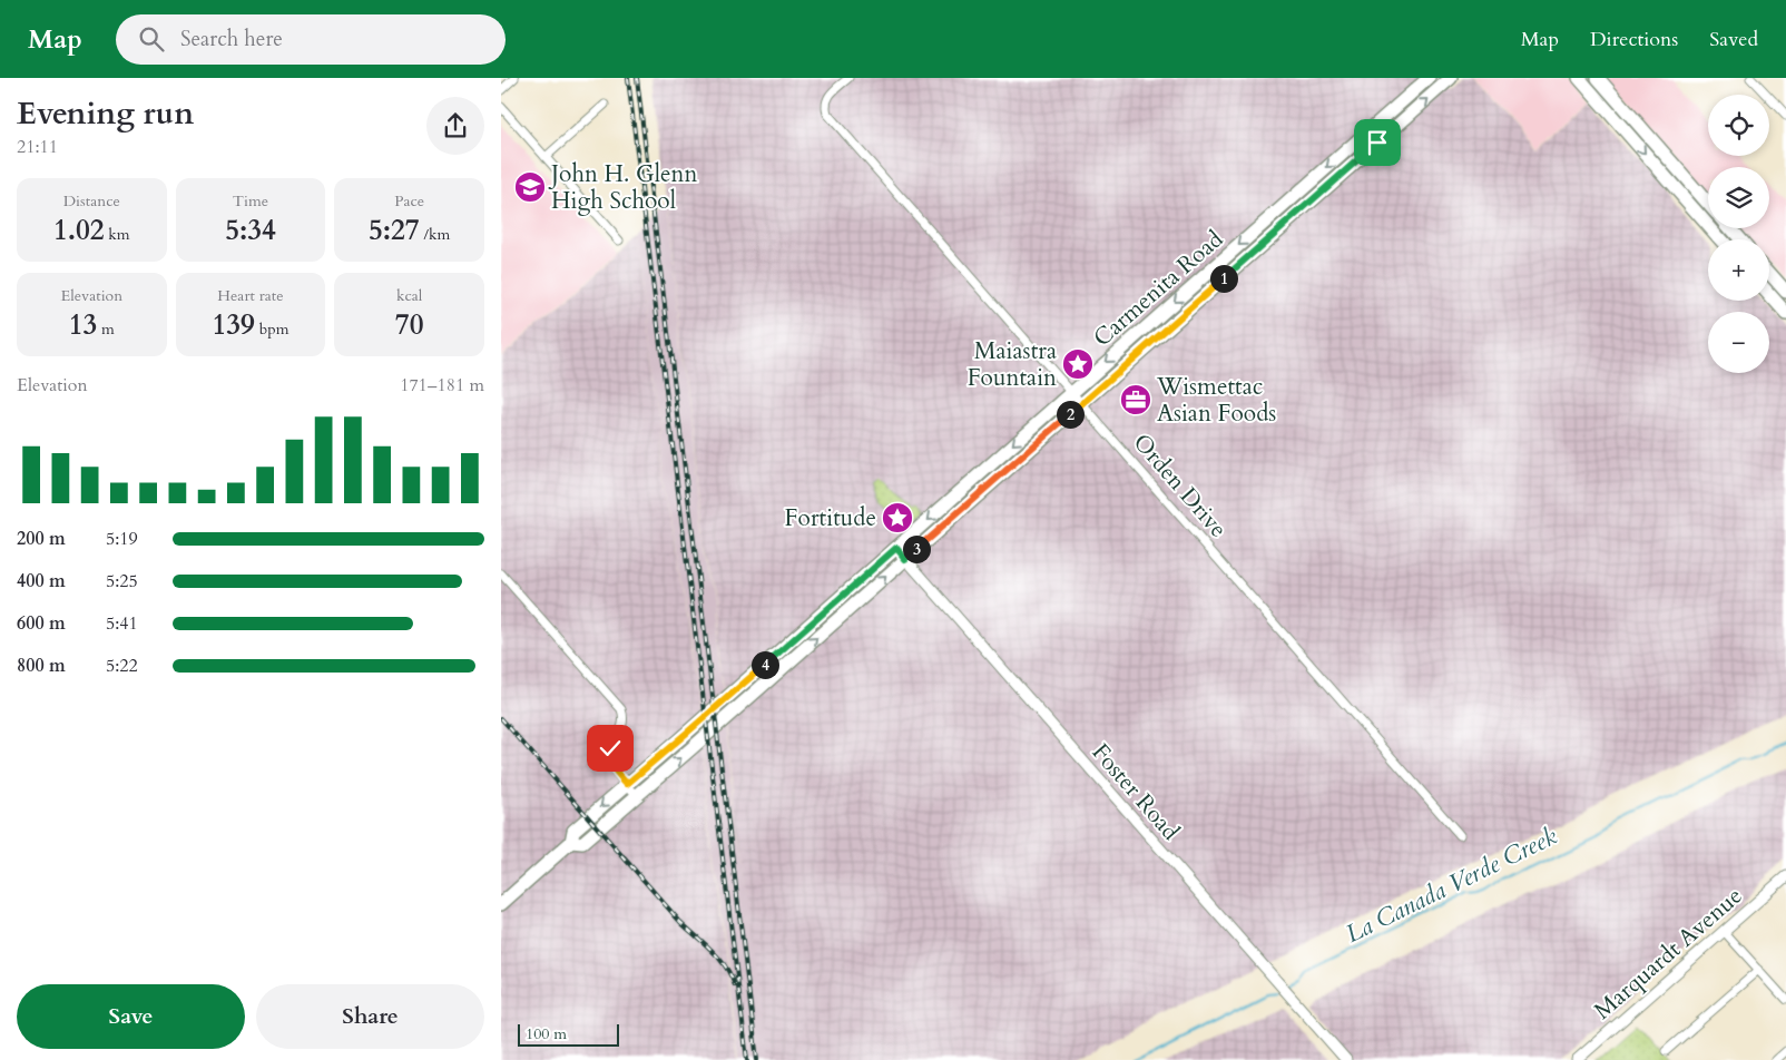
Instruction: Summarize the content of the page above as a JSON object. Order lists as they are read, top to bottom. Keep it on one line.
{"streets":{"main road":["Carmenita Road"],"street":["Orden Drive","Foster Road","Marquardt Avenue"]},"crossings":[["Carmenita Road","Orden Drive"],["Carmenita Road","Foster Road"]],"water":["La Canada Verde Creek"],"places":{"school or university":["John H. Glenn High School"],"place":["Maiastra Fountain","Fortitude"],"office":["Wismettac Asian Foods"]},"scale_bar":"100 m","page":{"header":"Map","search":"Search here","nav":["Map","Directions","Saved"],"heading":["Evening run","21:11"],"map_buttons":["+","−"],"stats":[["Distance","1.02 km"],["Time","5:34"],["Pace","5:27 /km"],["Elevation","13 m"],["Heart rate","139 bpm"],["kcal","70"]],"pins":["1","2","3","4"],"chart":["Elevation","171–181 m"],"list":[{"name":"200 m","note":"5:19"},{"name":"400 m","note":"5:25"},{"name":"600 m","note":"5:41"},{"name":"800 m","note":"5:22"}],"buttons":["Save","Share"],"scale":"100 m"}}
